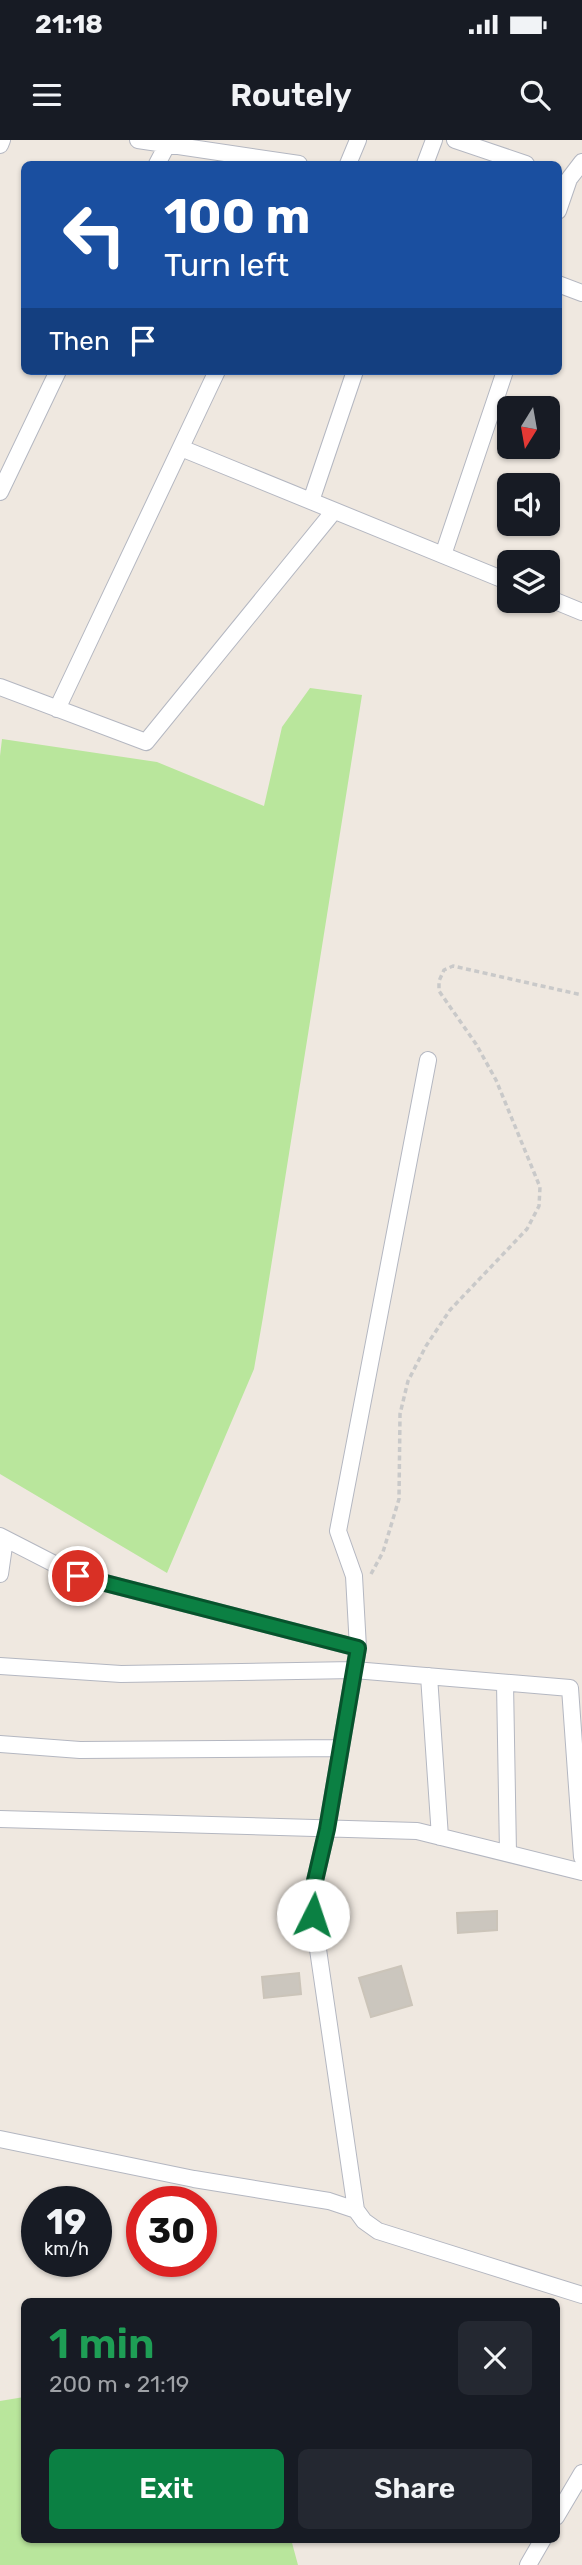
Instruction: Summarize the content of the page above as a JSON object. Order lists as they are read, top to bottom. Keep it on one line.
{"north":"bottom","page":{"status":"21:18","header":"Routely","turn":["100 m","Turn left"],"then":"Then","speed":"19 km/h","limit":"30","heading":["1 min","200 m · 21:19"],"buttons":["Exit","Share"]}}
